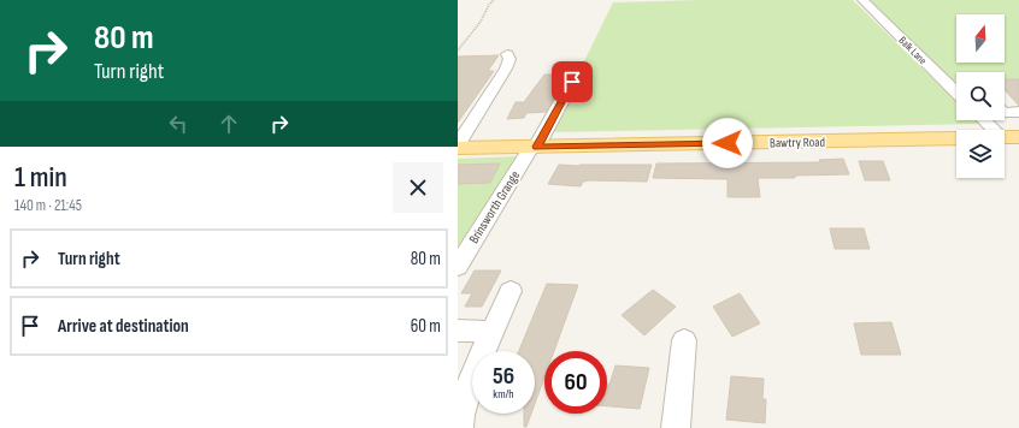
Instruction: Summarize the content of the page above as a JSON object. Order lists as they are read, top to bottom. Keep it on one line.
{"streets":{"main road":["Bawtry Road"],"street":["Balk Lane","Brinsworth Grange"]},"crossings":[["Bawtry Road","Brinsworth Grange"]],"north":"top","page":{"turn":["80 m","Turn right"],"heading":["1 min","140 m · 21:45"],"list":[{"name":"Turn right","value":"80 m"},{"name":"Arrive at destination","value":"60 m"}],"speed":"56 km/h","limit":"60"}}
